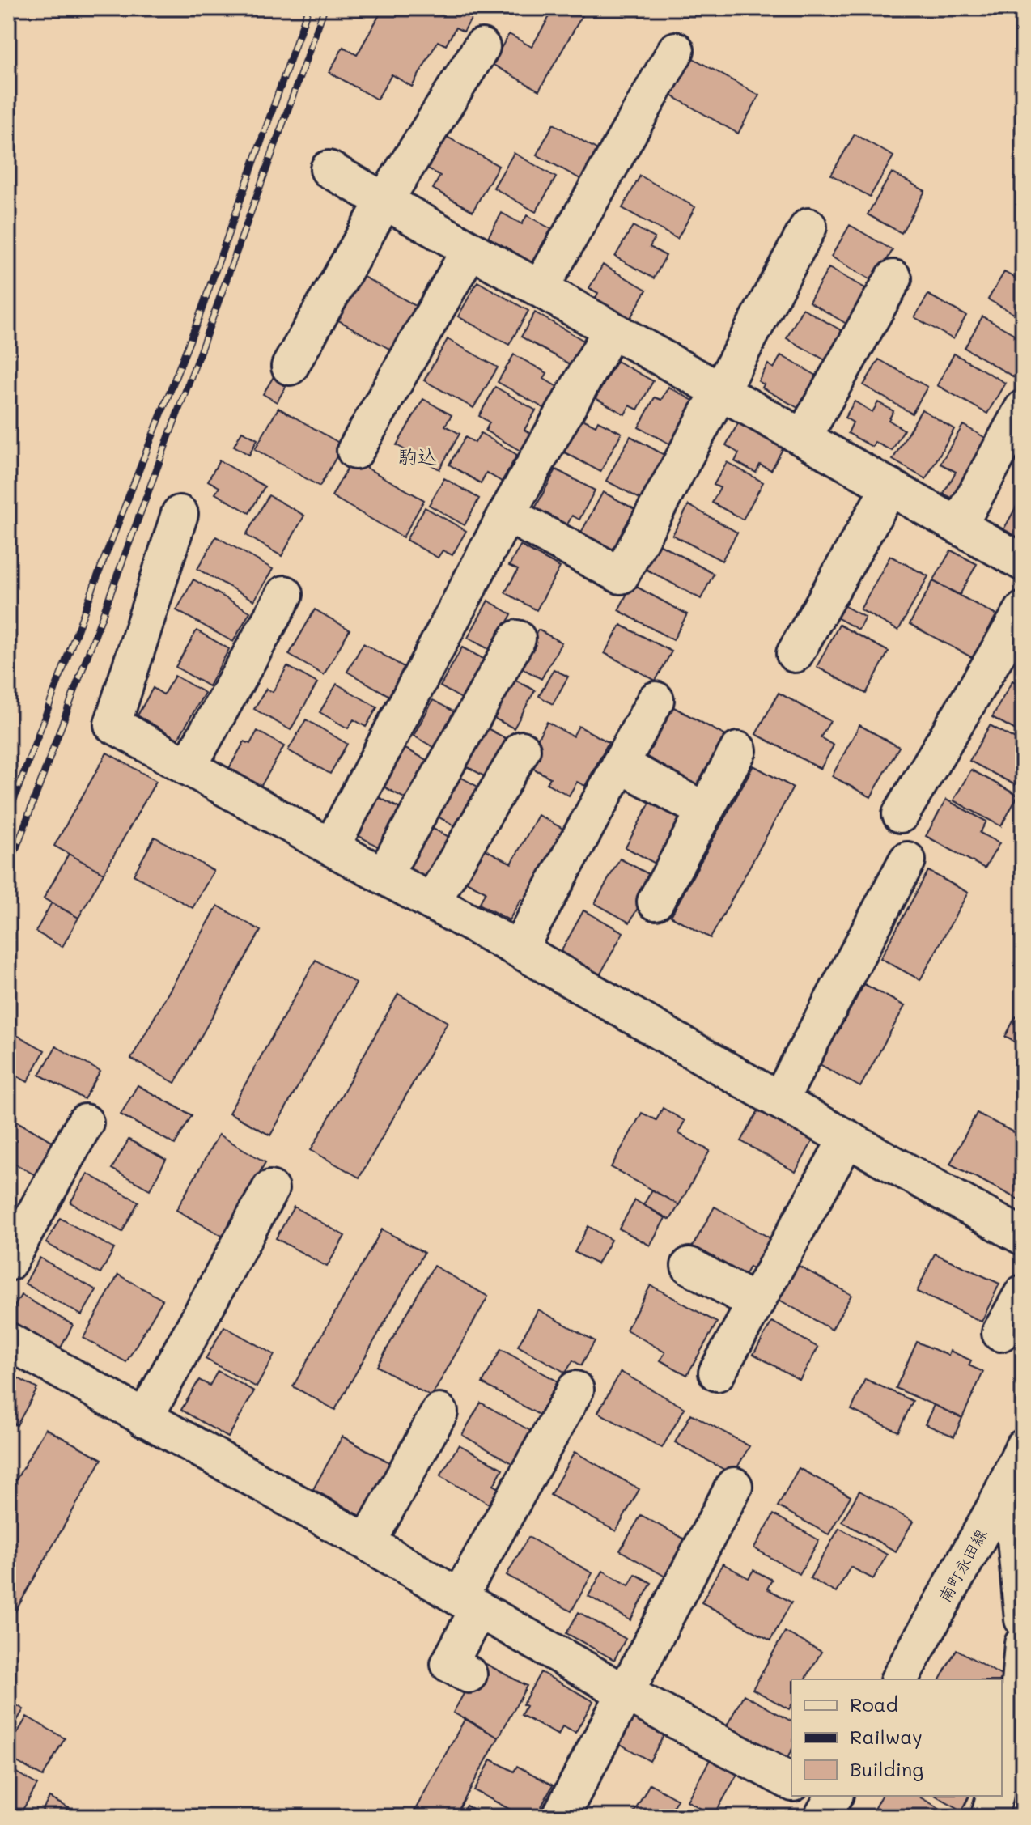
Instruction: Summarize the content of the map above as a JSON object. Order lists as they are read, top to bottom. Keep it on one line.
{"streets":{"street":["南町永田線"]},"districts":["駒込"],"legend":["Road","Railway","Building"]}
